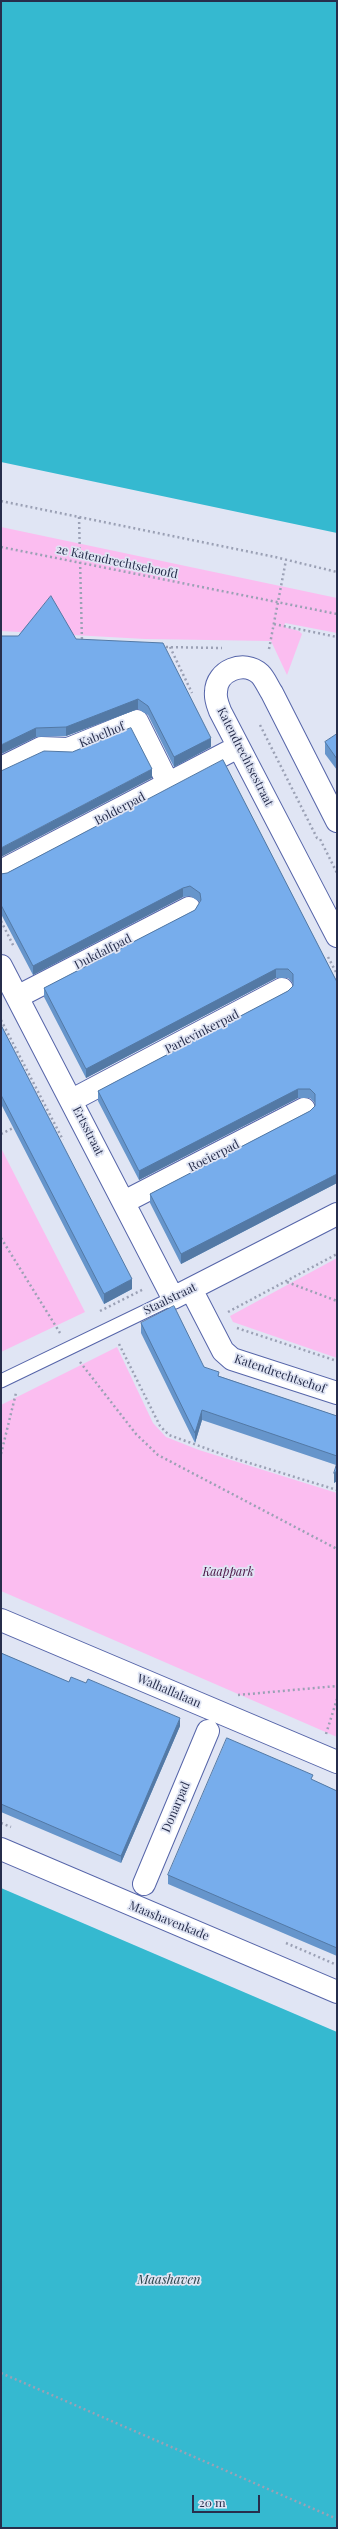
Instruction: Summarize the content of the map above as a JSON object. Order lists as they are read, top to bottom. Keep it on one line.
{"streets":{"street":["Kabelhof","Katendrechtsestraat","Bolderpad","Dukdalfpad","Parlevinkerpad","Ertsstraat","Roeierpad","Staalstraat","Katendrechtsehof","Walhallalaan","Donarpad","Maashavenkade"],"path":["2e Katendrechtsehoofd"]},"crossings":[["Kabelhof","Bolderpad"],["Katendrechtsestraat","Bolderpad"],["Dukdalfpad","Ertsstraat"],["Parlevinkerpad","Ertsstraat"],["Ertsstraat","Roeierpad"],["Ertsstraat","Staalstraat"],["Ertsstraat","Katendrechtsehof"],["Staalstraat","Katendrechtsehof"]],"water":["Maashaven"],"parks":["Kaappark"],"scale_bar":"20 m"}
